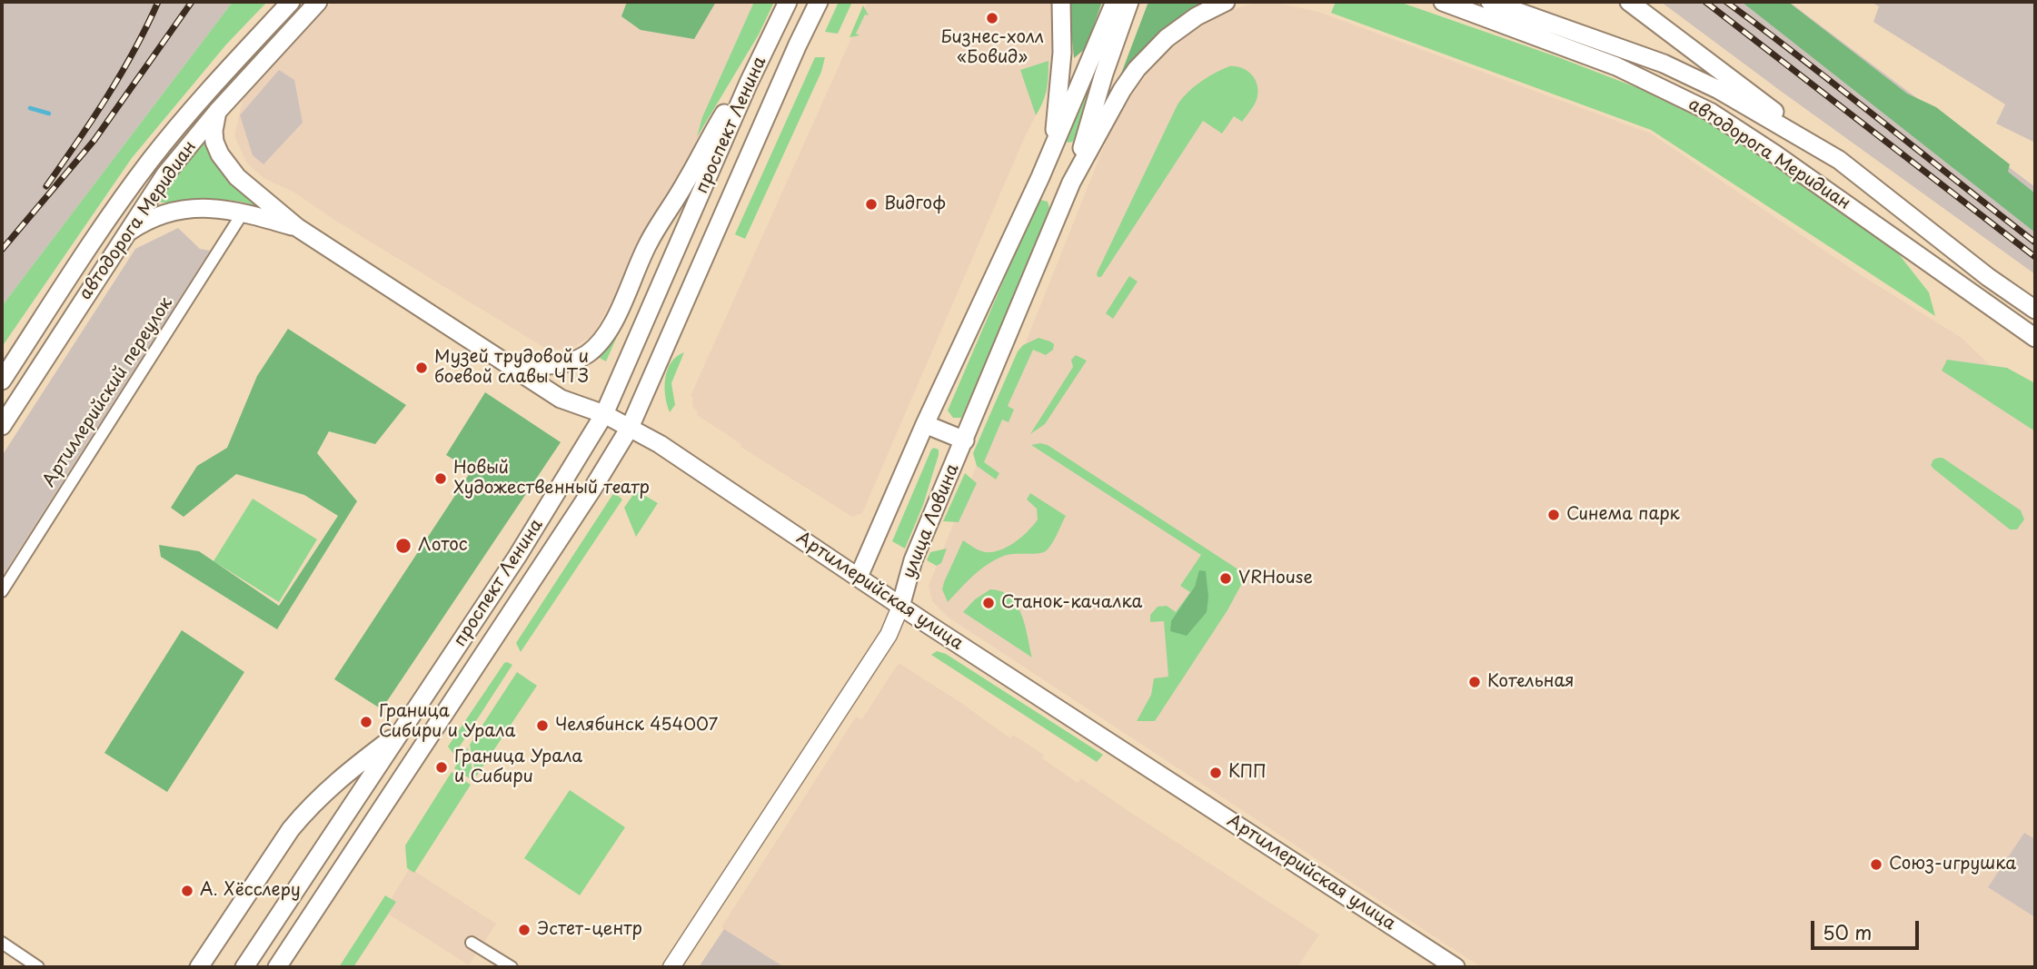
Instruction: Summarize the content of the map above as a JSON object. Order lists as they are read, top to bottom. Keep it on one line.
{"streets":{"main road":["проспект Ленина","автодорога Меридиан","улица Ловина","Артиллерийская улица"],"street":["Артиллерийский переулок"]},"crossings":[["проспект Ленина","Артиллерийская улица"],["автодорога Меридиан","Артиллерийская улица"],["Артиллерийский переулок","Артиллерийская улица"],["улица Ловина","Артиллерийская улица"]],"places":["Бизнес-холл «Бовид»","Видгоф","Музей трудовой и боевой славы ЧТЗ","Новый Художественный театр","Синема парк","Лотос","VRHouse","Станок-качалка","Котельная","Граница Сибири и Урала","Челябинск 454007","Граница Урала и Сибири","КПП","Союз-игрушка","А. Хёсслеру","Эстет-центр"],"scale_bar":"50 m"}
